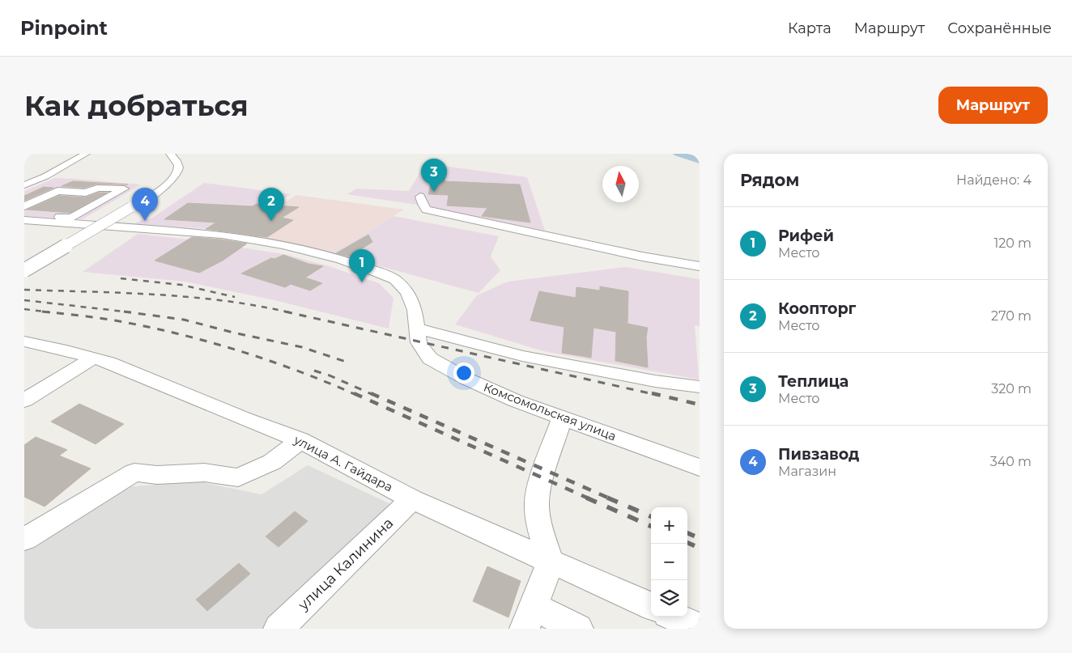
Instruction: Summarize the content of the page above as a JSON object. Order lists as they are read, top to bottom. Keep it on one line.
{"streets":{"street":["Комсомольская улица","улица А. Гайдара","улица Калинина"]},"crossings":[["улица А. Гайдара","улица Калинина"]],"north":"top","page":{"header":"Pinpoint","nav":["Карта","Маршрут","Сохранённые"],"buttons":"Маршрут","title":"Как добраться","heading":["Рядом","Найдено: 4"],"pins":["3","2","4","1"],"list":[{"mark":"1","name":"Рифей","note":"Место","value":"120 m"},{"mark":"2","name":"Коопторг","note":"Место","value":"270 m"},{"mark":"3","name":"Теплица","note":"Место","value":"320 m"},{"mark":"4","name":"Пивзавод","note":"Магазин","value":"340 m"}],"map_buttons":["+","−"]}}
